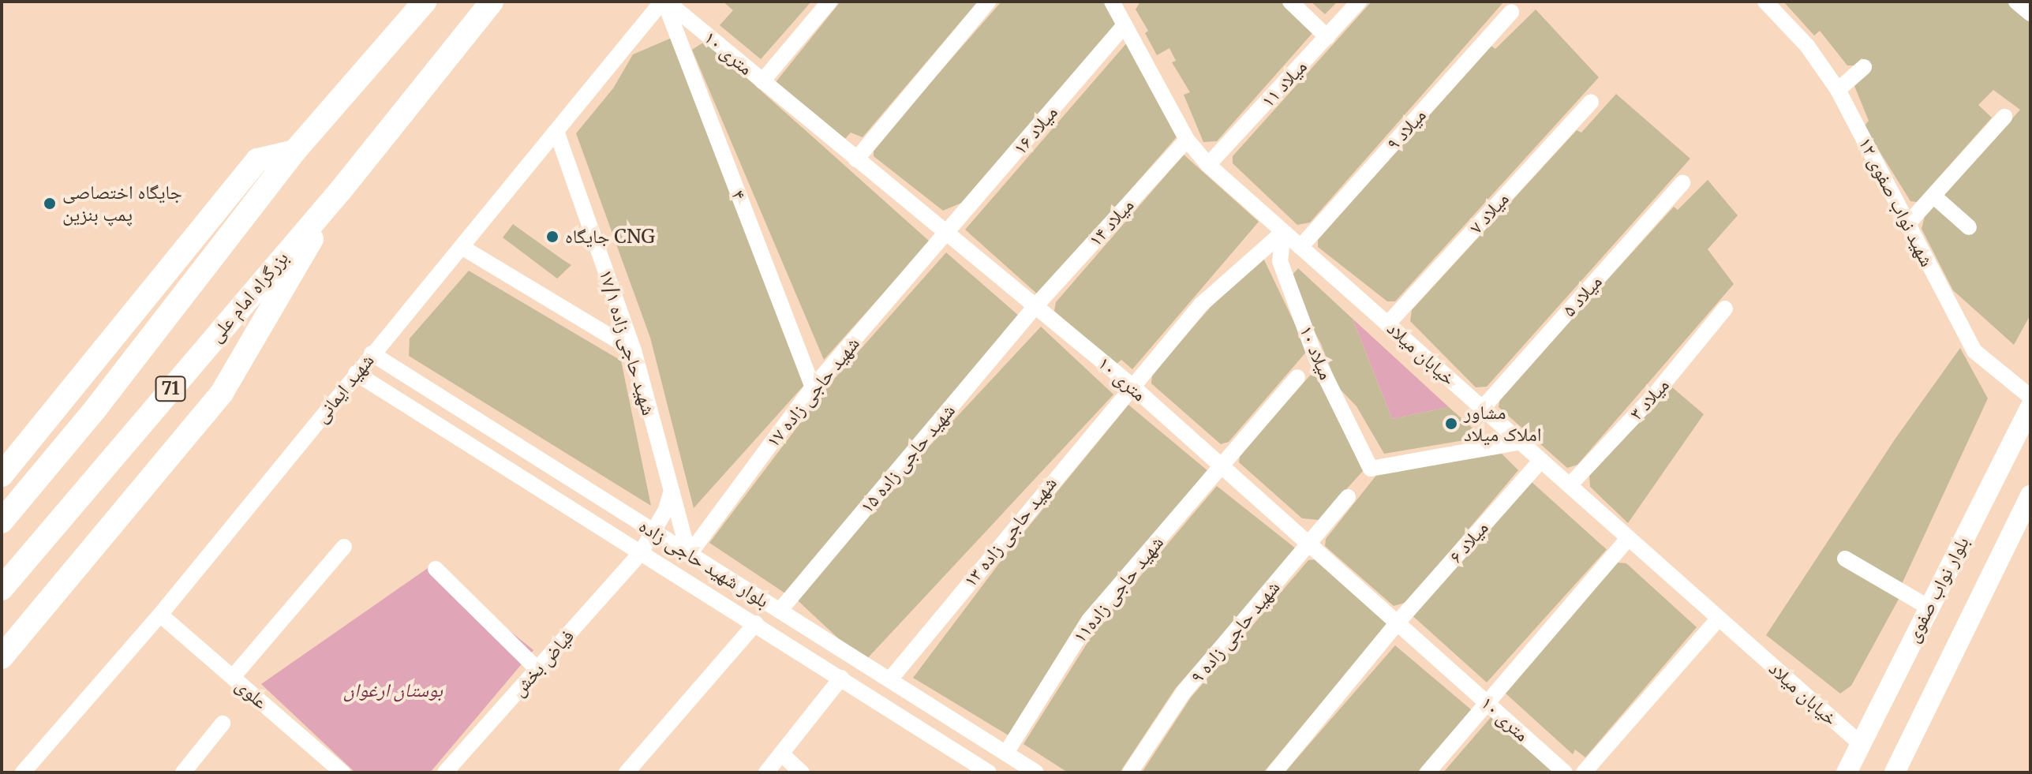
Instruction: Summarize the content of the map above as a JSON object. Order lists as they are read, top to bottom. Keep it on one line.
{"streets":{"highway":["بزرگراه امام علی","71"],"main road":["بلوار نواب صفوی"],"street":["۱۰ متری","میلاد ۱۱","میلاد ۹","میلاد ۱۶","۴","شهید نواب صفوی ۱۲","میلاد ۷","میلاد ۱۴","میلاد ۵","شهید حاجی زاده ۱۷/۱","میلاد ۱۰","خیابان میلاد","شهید ایمانی","شهید حاجی زاده ۱۷","میلاد ۳","شهید حاجی زاده ۱۵","شهید حاجی زاده ۱۳","میلاد ۶","بلوار شهید حاجی زاده","شهید حاجی زاده۱۱","شهید حاجی زاده ۹","فیاض بخش","علوی"]},"crossings":[["۱۰ متری","میلاد ۱۶"],["۱۰ متری","۴"],["۱۰ متری","میلاد ۱۴"],["۱۰ متری","شهید ایمانی"],["۱۰ متری","شهید حاجی زاده ۱۷"],["۱۰ متری","شهید حاجی زاده ۱۵"],["۱۰ متری","شهید حاجی زاده ۱۳"],["۱۰ متری","میلاد ۶"],["۱۰ متری","شهید حاجی زاده۱۱"],["۱۰ متری","شهید حاجی زاده ۹"],["میلاد ۱۱","خیابان میلاد"],["میلاد ۹","خیابان میلاد"],["میلاد ۱۶","خیابان میلاد"],["میلاد ۱۶","شهید حاجی زاده ۱۷"],["۴","شهید ایمانی"],["۴","شهید حاجی زاده ۱۷"],["میلاد ۷","خیابان میلاد"],["میلاد ۱۴","خیابان میلاد"],["میلاد ۱۴","شهید حاجی زاده ۱۵"],["میلاد ۵","خیابان میلاد"],["شهید حاجی زاده ۱۷/۱","شهید ایمانی"],["شهید حاجی زاده ۱۷/۱","شهید حاجی زاده ۱۷"],["شهید حاجی زاده ۱۷/۱","بلوار شهید حاجی زاده"],["شهید حاجی زاده ۱۷/۱","فیاض بخش"],["میلاد ۱۰","خیابان میلاد"],["میلاد ۱۰","شهید حاجی زاده ۱۳"],["خیابان میلاد","میلاد ۳"],["خیابان میلاد","شهید حاجی زاده ۱۳"],["خیابان میلاد","میلاد ۶"],["خیابان میلاد","بلوار نواب صفوی"],["شهید ایمانی","بلوار شهید حاجی زاده"],["شهید ایمانی","علوی"],["شهید حاجی زاده ۱۷","بلوار شهید حاجی زاده"],["شهید حاجی زاده ۱۵","بلوار شهید حاجی زاده"],["شهید حاجی زاده ۱۳","بلوار شهید حاجی زاده"],["بلوار شهید حاجی زاده","شهید حاجی زاده۱۱"],["بلوار شهید حاجی زاده","فیاض بخش"]],"parks":["بوستان ارغوان"],"places":["جایگاه اختصاصی پمپ بنزین","جایگاه CNG","مشاور املاک میلاد"]}
